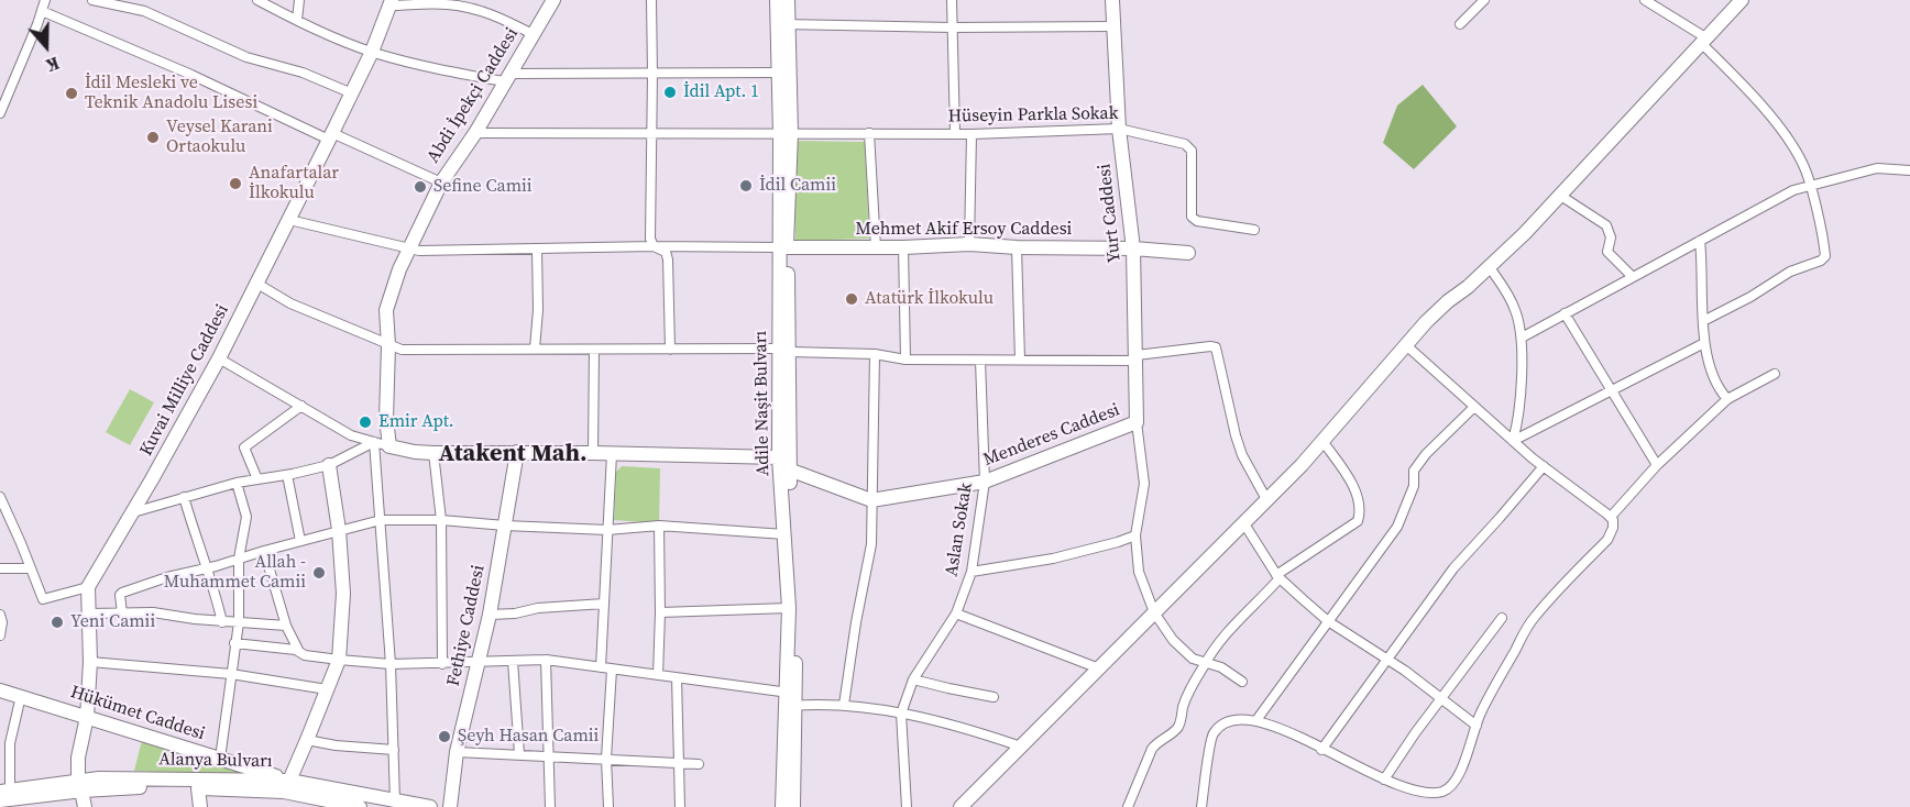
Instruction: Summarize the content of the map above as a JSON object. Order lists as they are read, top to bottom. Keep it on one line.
{"streets":{"street":["Abdi İpekçi Caddesi","Hüseyin Parkla Sokak","Yurt Caddesi","Mehmet Akif Ersoy Caddesi","Kuvai Milliye Caddesi","Adile Naşit Bulvarı","Menderes Caddesi","Aslan Sokak","Fethiye Caddesi","Hükümet Caddesi","Alanya Bulvarı"]},"crossings":[["Abdi İpekçi Caddesi","Hüseyin Parkla Sokak"],["Hüseyin Parkla Sokak","Yurt Caddesi"],["Hüseyin Parkla Sokak","Adile Naşit Bulvarı"],["Yurt Caddesi","Mehmet Akif Ersoy Caddesi"],["Yurt Caddesi","Menderes Caddesi"],["Mehmet Akif Ersoy Caddesi","Adile Naşit Bulvarı"],["Adile Naşit Bulvarı","Menderes Caddesi"],["Menderes Caddesi","Aslan Sokak"],["Hükümet Caddesi","Alanya Bulvarı"]],"districts":["Atakent Mah."],"places":["İdil Apt. 1","İdil Mesleki ve Teknik Anadolu Lisesi","Veysel Karani Ortaokulu","Anafartalar İlkokulu","İdil Camii","Sefine Camii","Atatürk İlkokulu","Emir Apt.","Allah - Muhammet Camii","Yeni Camii","Şeyh Hasan Camii"],"north":"bottom"}
